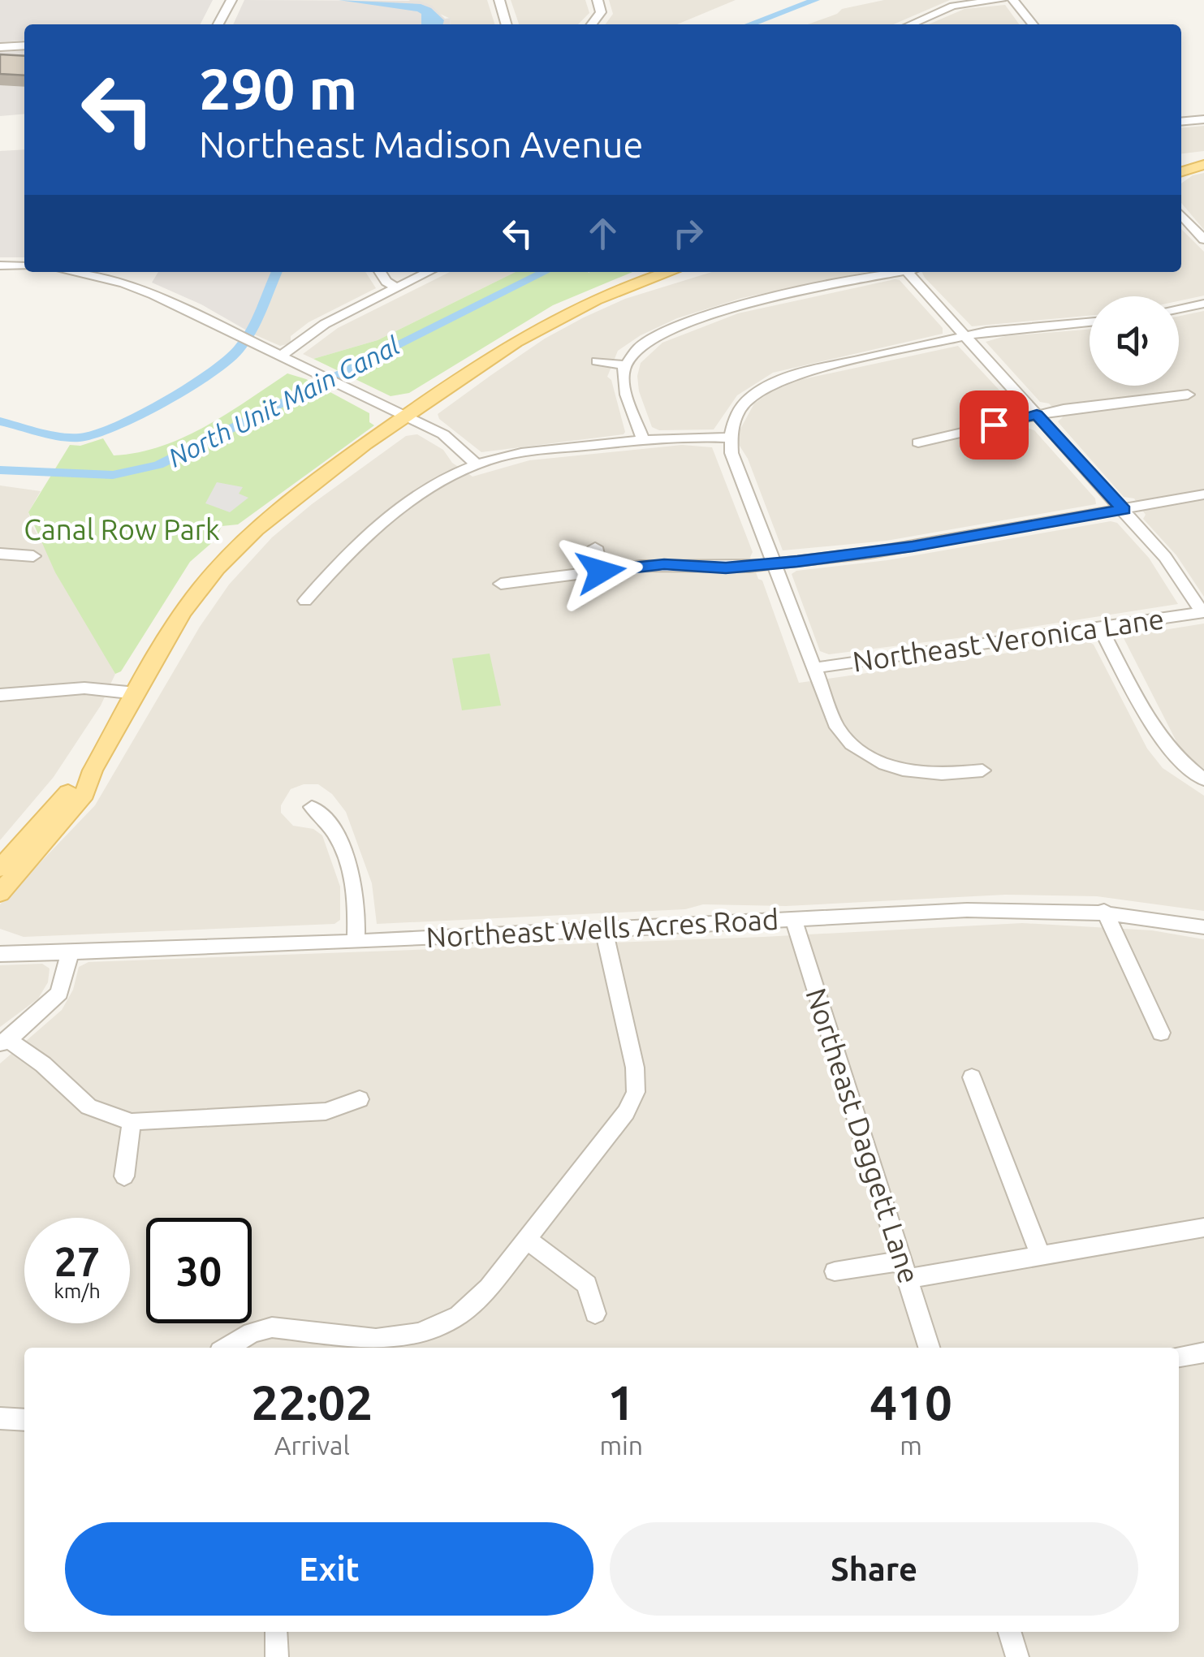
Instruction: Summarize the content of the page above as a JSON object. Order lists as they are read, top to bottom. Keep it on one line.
{"streets":{"street":["Northeast Veronica Lane","Northeast Wells Acres Road","Northeast Daggett Lane"]},"crossings":[["Northeast Wells Acres Road","Northeast Daggett Lane"]],"water":["North Unit Main Canal"],"parks":["Canal Row Park"],"page":{"turn":["290 m","Northeast Madison Avenue"],"speed":"27 km/h","limit":"30","eta":["22:02","Arrival","1","min","410","m"],"buttons":["Exit","Share"]}}
